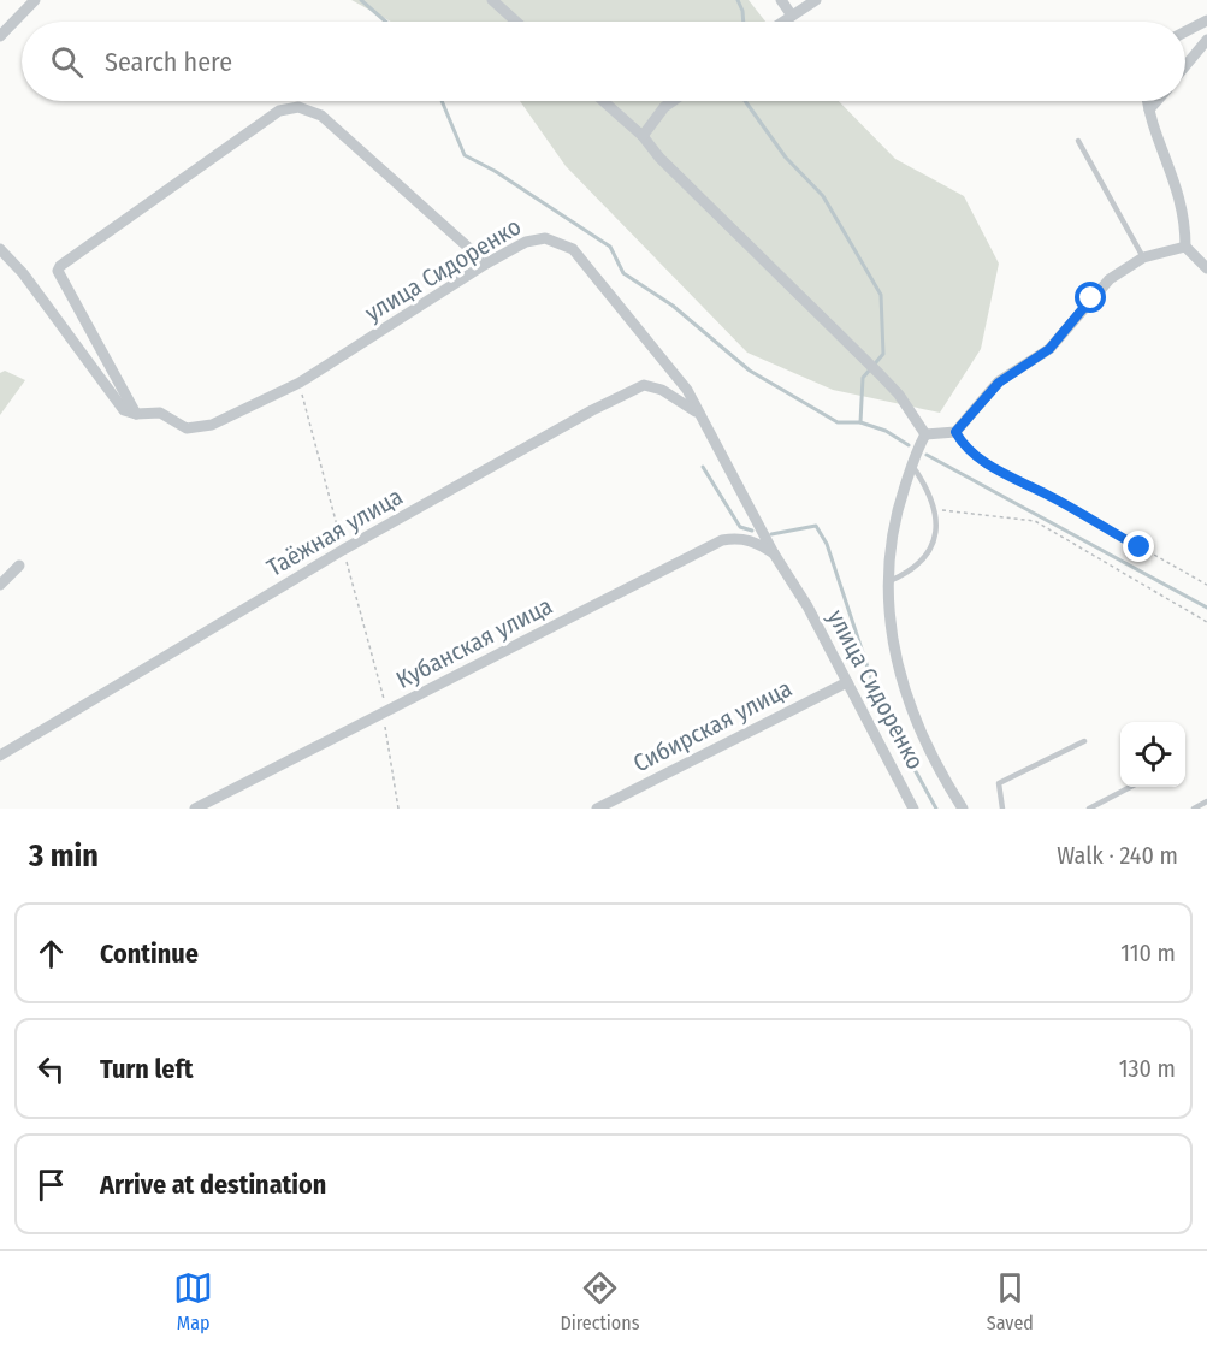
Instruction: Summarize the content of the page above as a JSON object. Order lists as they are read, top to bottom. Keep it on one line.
{"streets":{"street":["улица Сидоренко","Таёжная улица","Кубанская улица","Сибирская улица"]},"crossings":[["улица Сидоренко","Таёжная улица"],["улица Сидоренко","Кубанская улица"],["улица Сидоренко","Сибирская улица"]],"page":{"search":"Search here","heading":["3 min","Walk · 240 m"],"list":[["Continue","110 m"],["Turn left","130 m"],"Arrive at destination"],"nav":["Map","Directions","Saved"]}}
